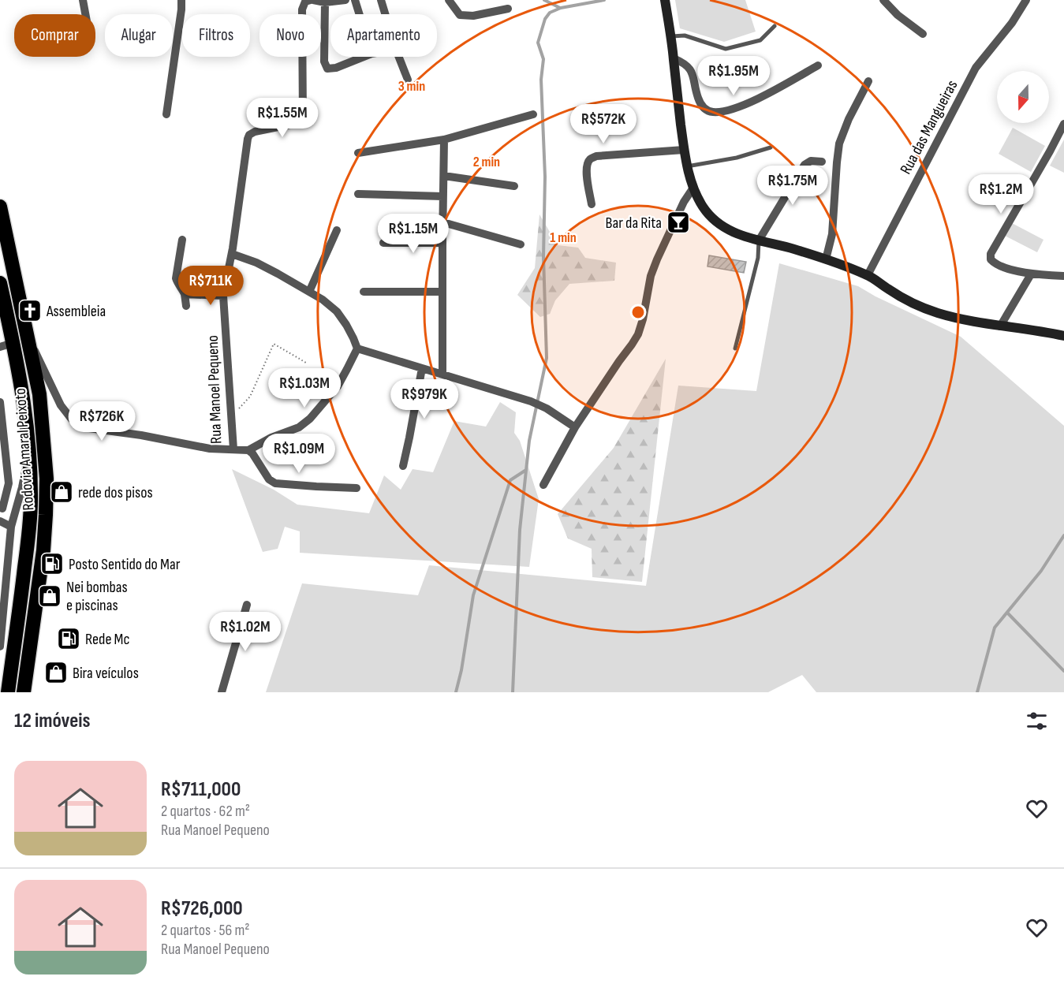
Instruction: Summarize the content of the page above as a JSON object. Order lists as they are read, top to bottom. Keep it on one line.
{"streets":{"highway":["Rodovia Amaral Peixoto"],"street":["Rua das Mangueiras","Rua Manoel Pequeno"]},"crossings":[["Rua Manoel Pequeno","Rodovia Amaral Peixoto"]],"places":{"bar":["Bar da Rita"],"church":["Assembleia"],"shop":["rede dos pisos","Nei bombas e piscinas","Bira veículos"],"fuel station":["Posto Sentido do Mar","Rede Mc"]},"north":"bottom","page":{"chip":["Comprar","Alugar","Filtros","Novo","Apartamento"],"price":["R$1.95M","R$1.55M","R$572K","R$1.75M","R$1.2M","R$1.15M","R$711K","R$1.03M","R$979K","R$726K","R$1.09M","R$1.02M"],"heading":"12 imóveis","list":[{"name":"R$711,000","note":"2 quartos · 62 m² · Rua Manoel Pequeno"},{"name":"R$726,000","note":"2 quartos · 56 m² · Rua Manoel Pequeno"}]},"rings":["3 min","2 min","1 min"]}
